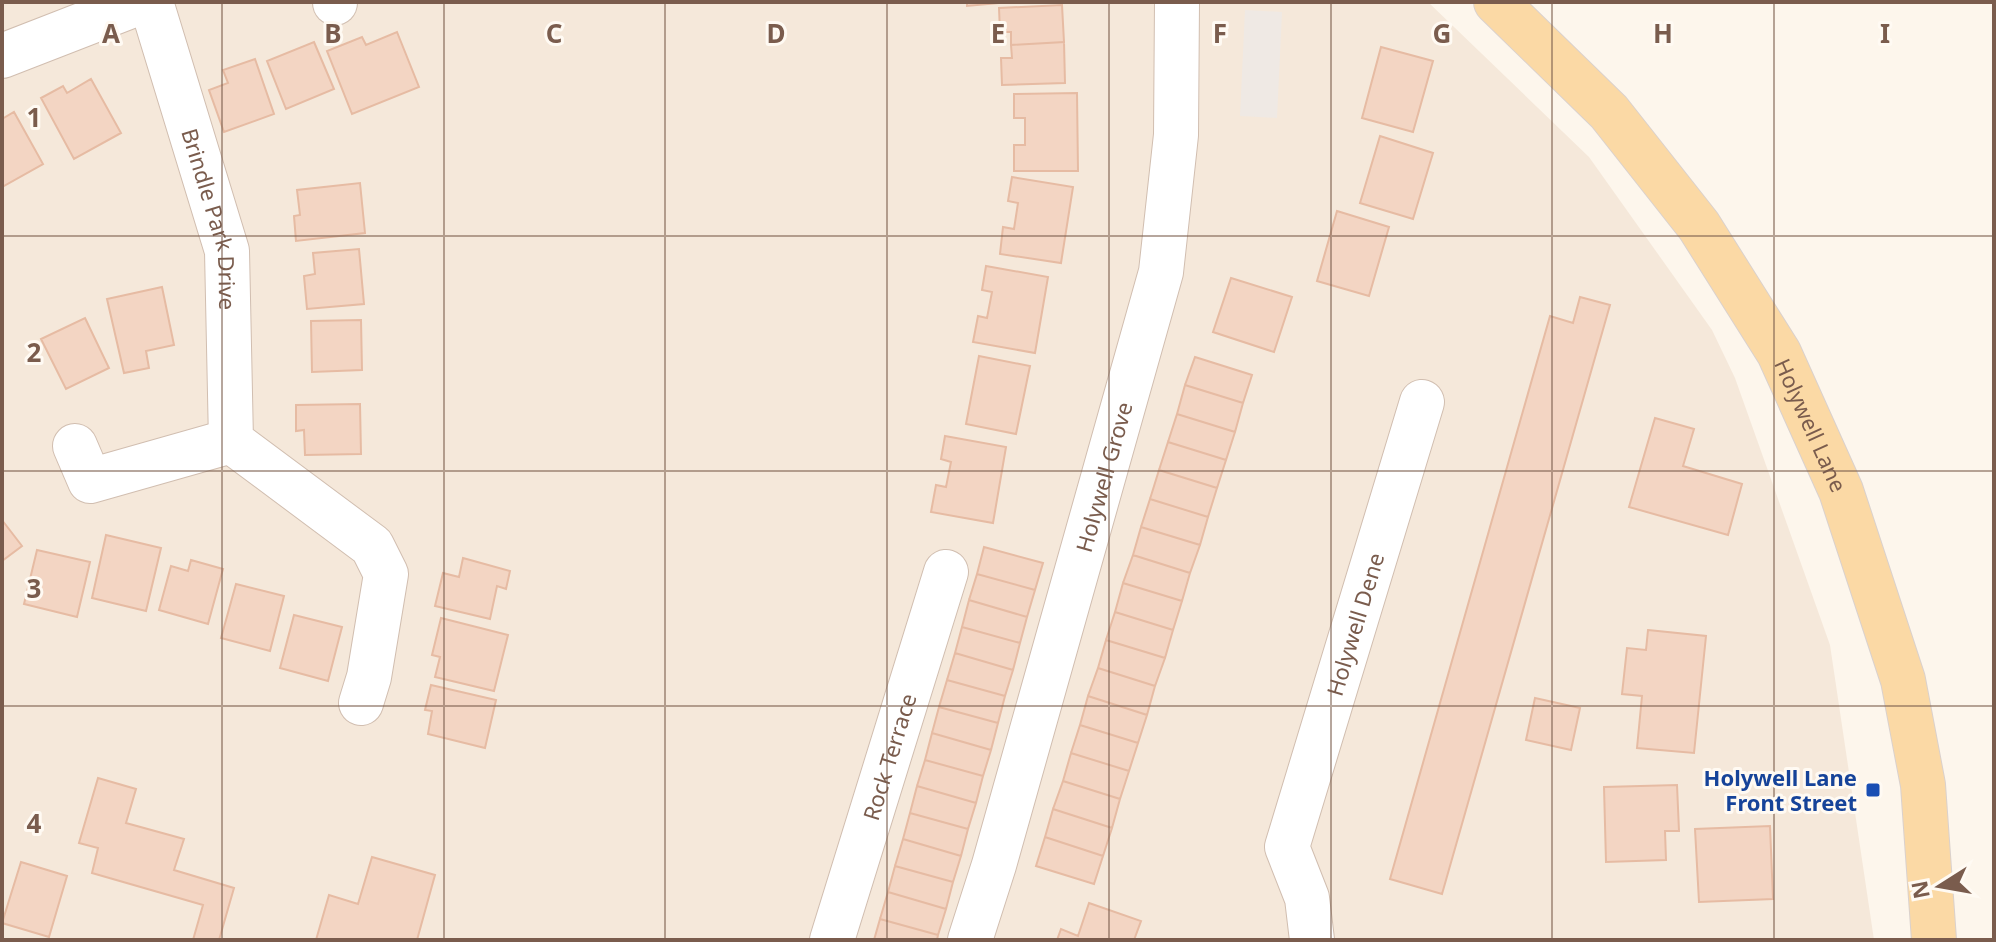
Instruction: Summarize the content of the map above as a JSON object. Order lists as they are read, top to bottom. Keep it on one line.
{"streets":{"main road":["Holywell Lane"],"street":["Brindle Park Drive","Holywell Grove","Holywell Dene","Rock Terrace"]},"places":{"transit":["Holywell Lane Front Street"]},"north":"left","grid":{"columns":["A","B","C","D","E","F","G","H","I"],"rows":["1","2","3","4"]}}
